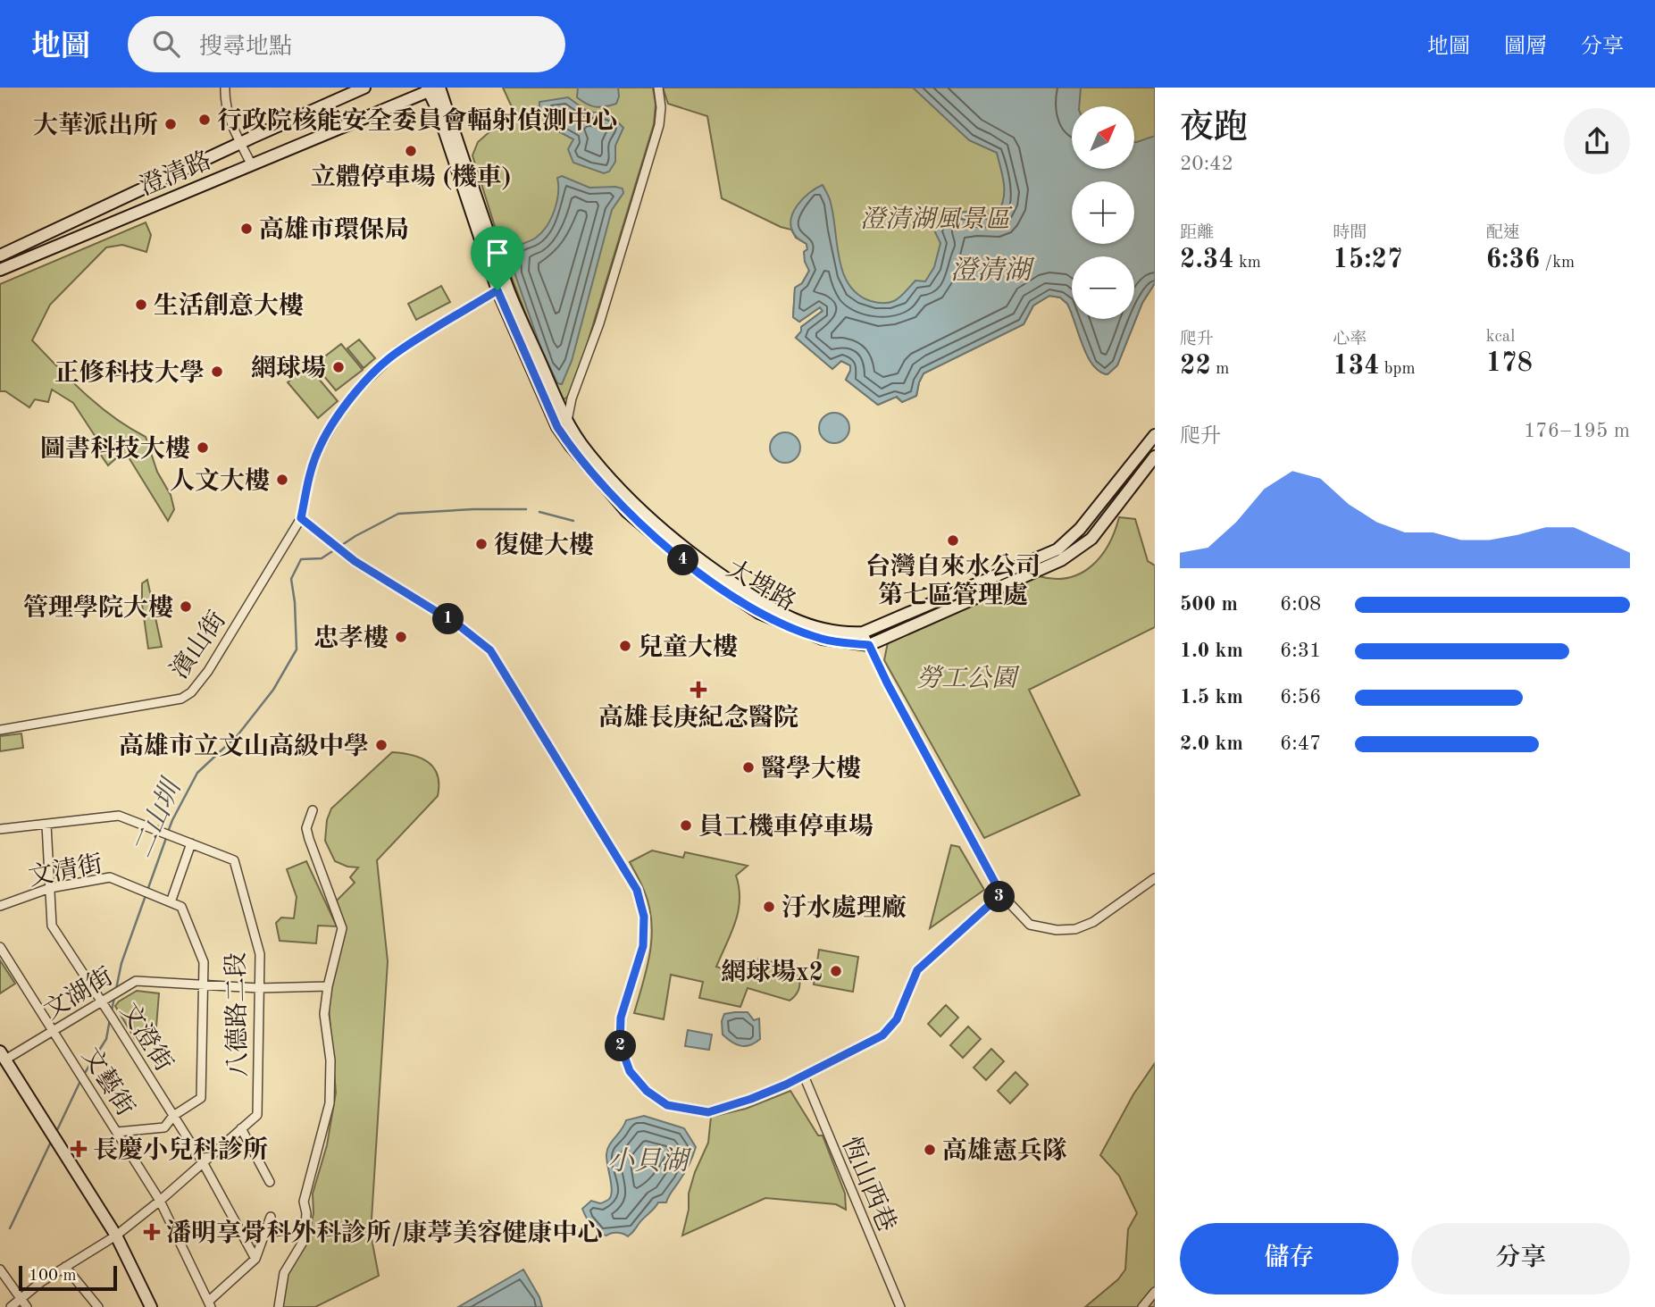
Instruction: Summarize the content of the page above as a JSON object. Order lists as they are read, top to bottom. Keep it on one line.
{"streets":{"main road":["澄清路","大埤路"],"street":["濱山街","文清街","文湖街","八德路二段","文澄街","文藝街","恆山西巷"]},"crossings":[["澄清路","大埤路"],["文清街","文澄街"],["文湖街","八德路二段"],["文湖街","文澄街"],["文湖街","文藝街"],["八德路二段","文澄街"],["八德路二段","文藝街"]],"water":["澄清湖","二山圳","小貝湖"],"parks":["澄清湖風景區","勞工公園"],"places":{"other":["行政院核能安全委員會輻射偵測中心","大華派出所","立體停車場 (機車)","高雄市環保局","生活創意大樓","網球場","正修科技大學","圖書科技大樓","人文大樓","台灣自來水公司 第七區管理處","復健大樓","管理學院大樓","忠孝樓","兒童大樓","高雄市立文山高級中學","醫學大樓","員工機車停車場","汙水處理廠","網球場x2","高雄憲兵隊"],"health":["高雄長庚紀念醫院","長慶小兒科診所","潘明享骨科外科診所/康葶美容健康中心"]},"scale_bar":"100 m","north":"top right","page":{"header":"地圖","search":"搜尋地點","nav":["地圖","圖層","分享"],"heading":["夜跑","20:42"],"map_buttons":["+","−"],"stats":[["距離","2.34 km"],["時間","15:27"],["配速","6:36 /km"],["爬升","22 m"],["心率","134 bpm"],["kcal","178"]],"chart":["爬升","176–195 m"],"pins":["4","1","3","2"],"list":[{"name":"500 m","note":"6:08"},{"name":"1.0 km","note":"6:31"},{"name":"1.5 km","note":"6:56"},{"name":"2.0 km","note":"6:47"}],"buttons":["儲存","分享"],"scale":"100 m"}}
